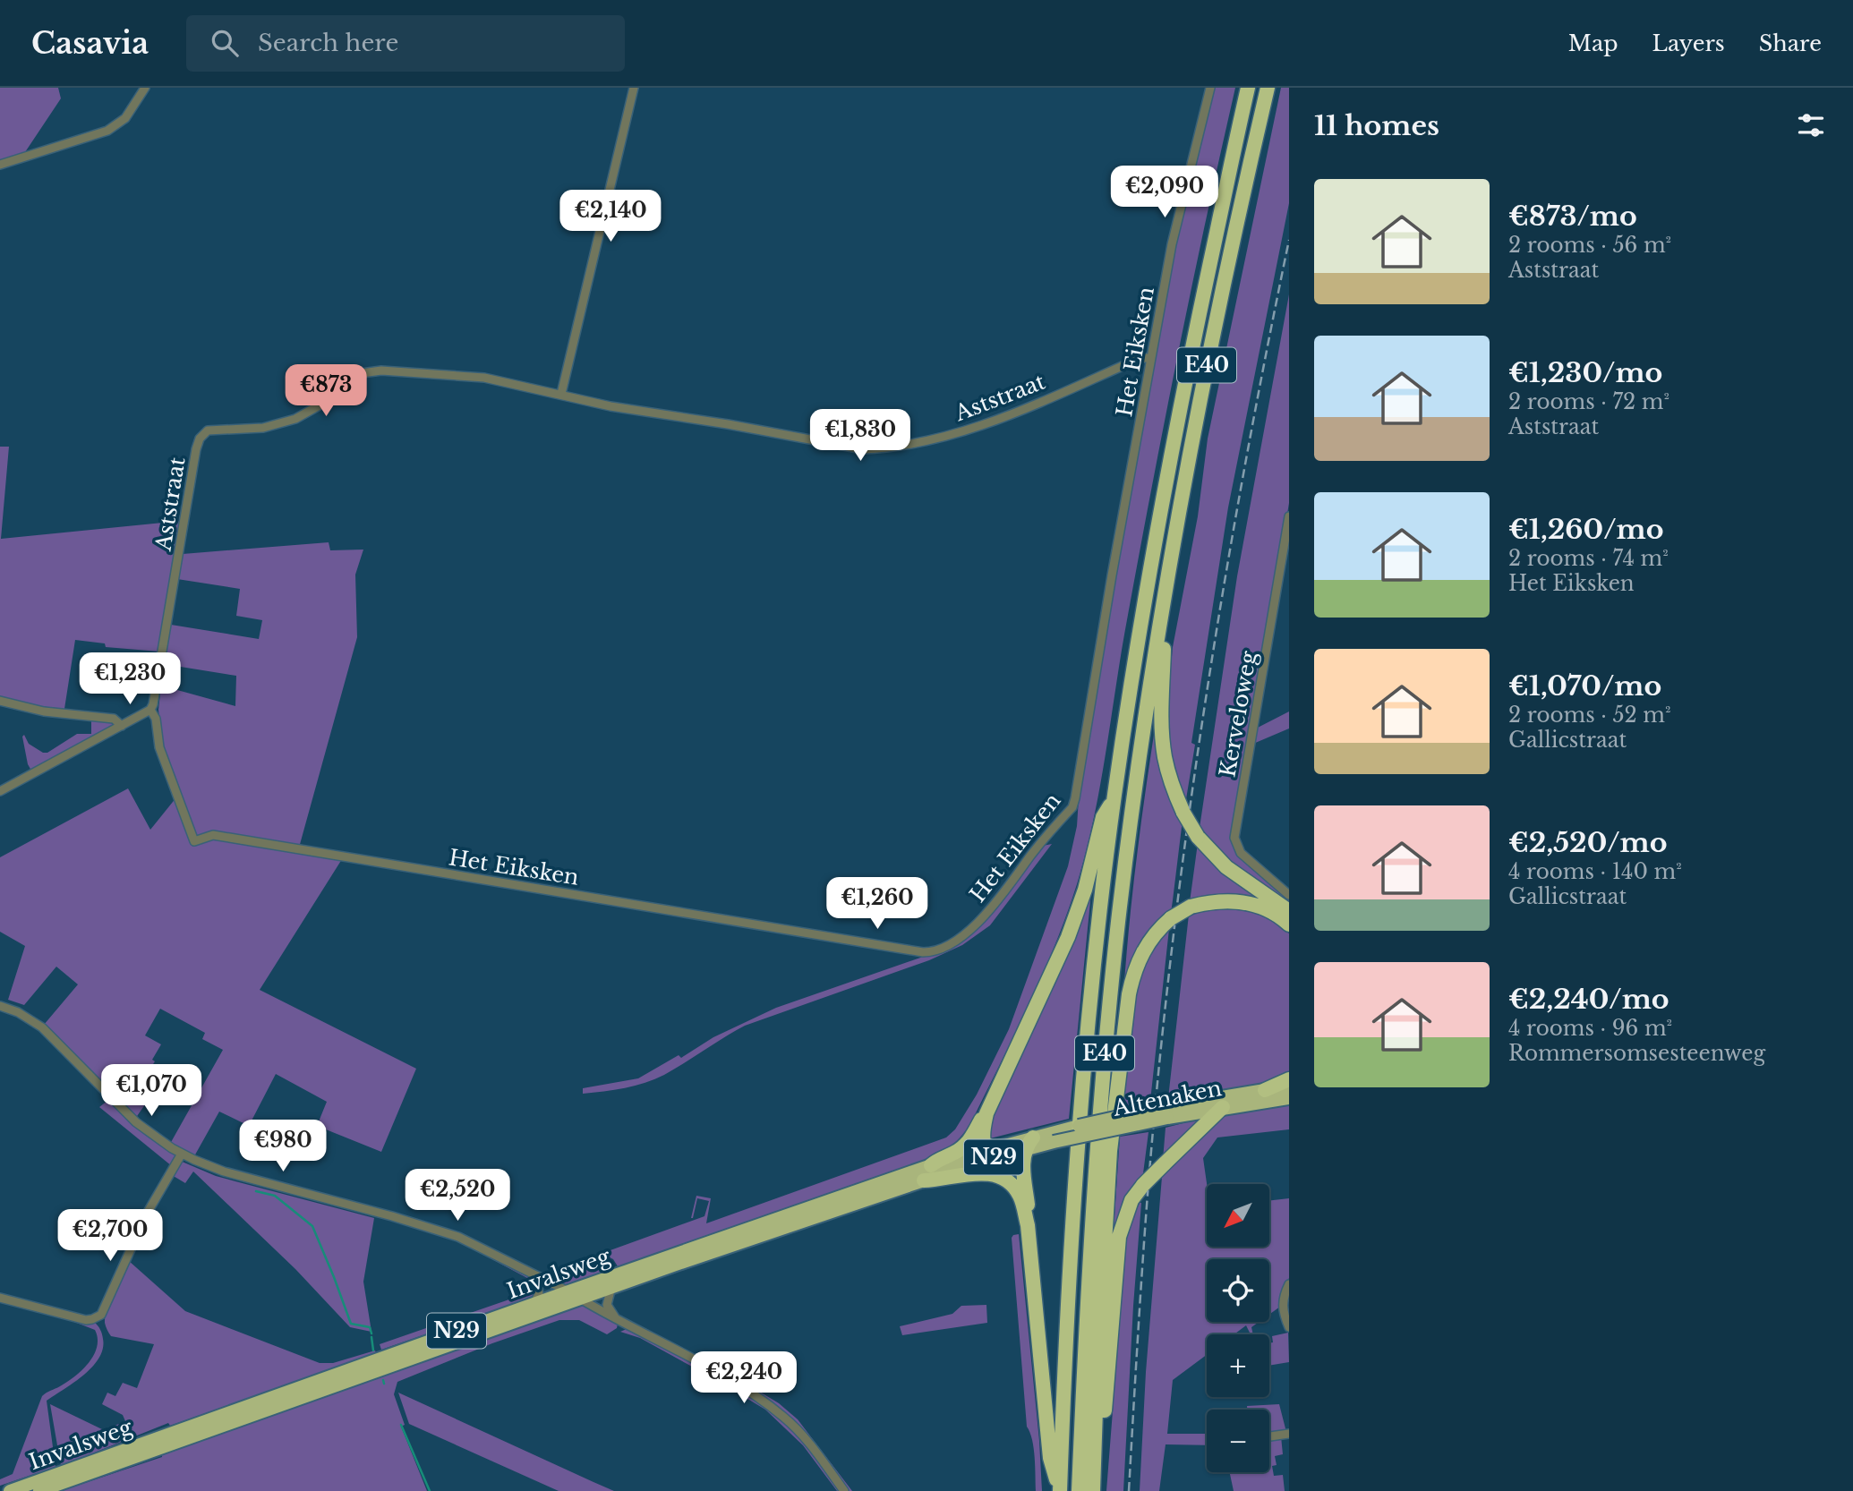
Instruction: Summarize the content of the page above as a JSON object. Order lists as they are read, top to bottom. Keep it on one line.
{"streets":{"highway":["E40","Altenaken","N29","Invalsweg"],"street":["Het Eiksken","Aststraat","Kerveloweg"]},"crossings":[["Het Eiksken","Aststraat"],["Altenaken","Invalsweg"]],"north":"bottom left","page":{"header":"Casavia","search":"Search here","nav":["Map","Layers","Share"],"heading":"11 homes","list":[{"name":"€873/mo","note":"2 rooms · 56 m² · Aststraat"},{"name":"€1,230/mo","note":"2 rooms · 72 m² · Aststraat"},{"name":"€1,260/mo","note":"2 rooms · 74 m² · Het Eiksken"},{"name":"€1,070/mo","note":"2 rooms · 52 m² · Gallicstraat"},{"name":"€2,520/mo","note":"4 rooms · 140 m² · Gallicstraat"},{"name":"€2,240/mo","note":"4 rooms · 96 m² · Rommersomsesteenweg"}],"price":["€2,090","€2,140","€873","€1,830","€1,230","€1,260","€1,070","€980","€2,520","€2,700","€2,240"],"map_buttons":["+","−"]}}
